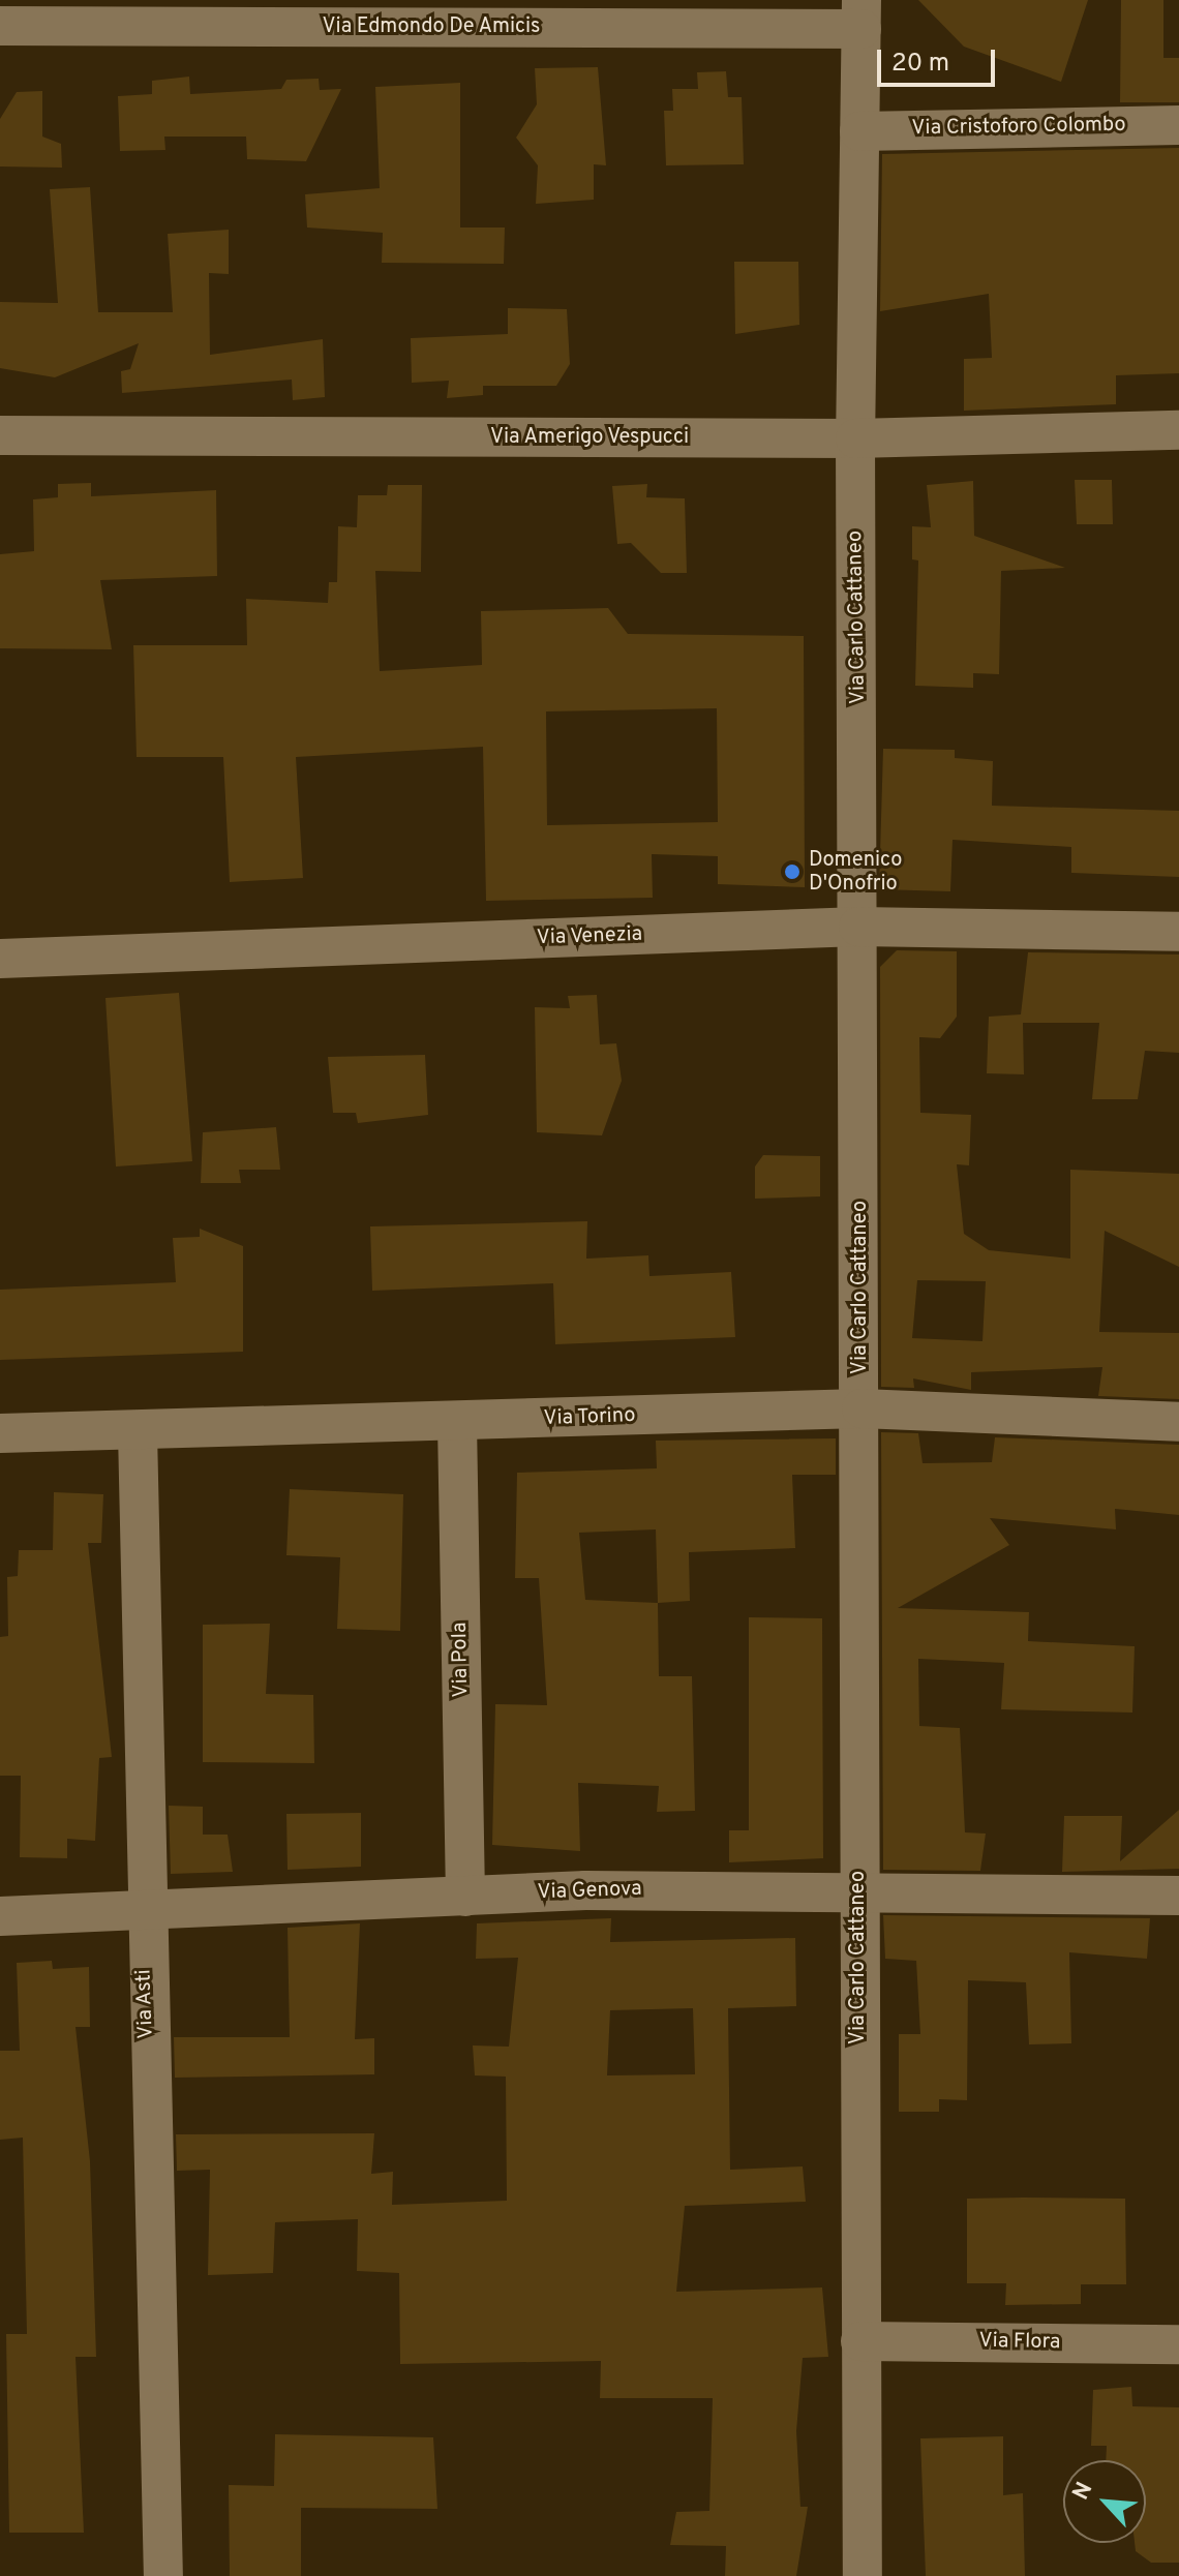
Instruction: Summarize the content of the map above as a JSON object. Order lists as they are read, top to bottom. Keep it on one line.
{"streets":{"street":["Via Edmondo De Amicis","Via Cristoforo Colombo","Via Amerigo Vespucci","Via Carlo Cattaneo","Via Venezia","Via Torino","Via Pola","Via Genova","Via Asti","Via Flora"]},"crossings":[["Via Edmondo De Amicis","Via Carlo Cattaneo"],["Via Cristoforo Colombo","Via Carlo Cattaneo"],["Via Amerigo Vespucci","Via Carlo Cattaneo"],["Via Carlo Cattaneo","Via Venezia"],["Via Carlo Cattaneo","Via Torino"],["Via Carlo Cattaneo","Via Genova"],["Via Carlo Cattaneo","Via Flora"],["Via Torino","Via Pola"],["Via Torino","Via Asti"],["Via Pola","Via Genova"],["Via Genova","Via Asti"]],"places":["Domenico D'Onofrio"],"scale_bar":"20 m","north":"top left"}
